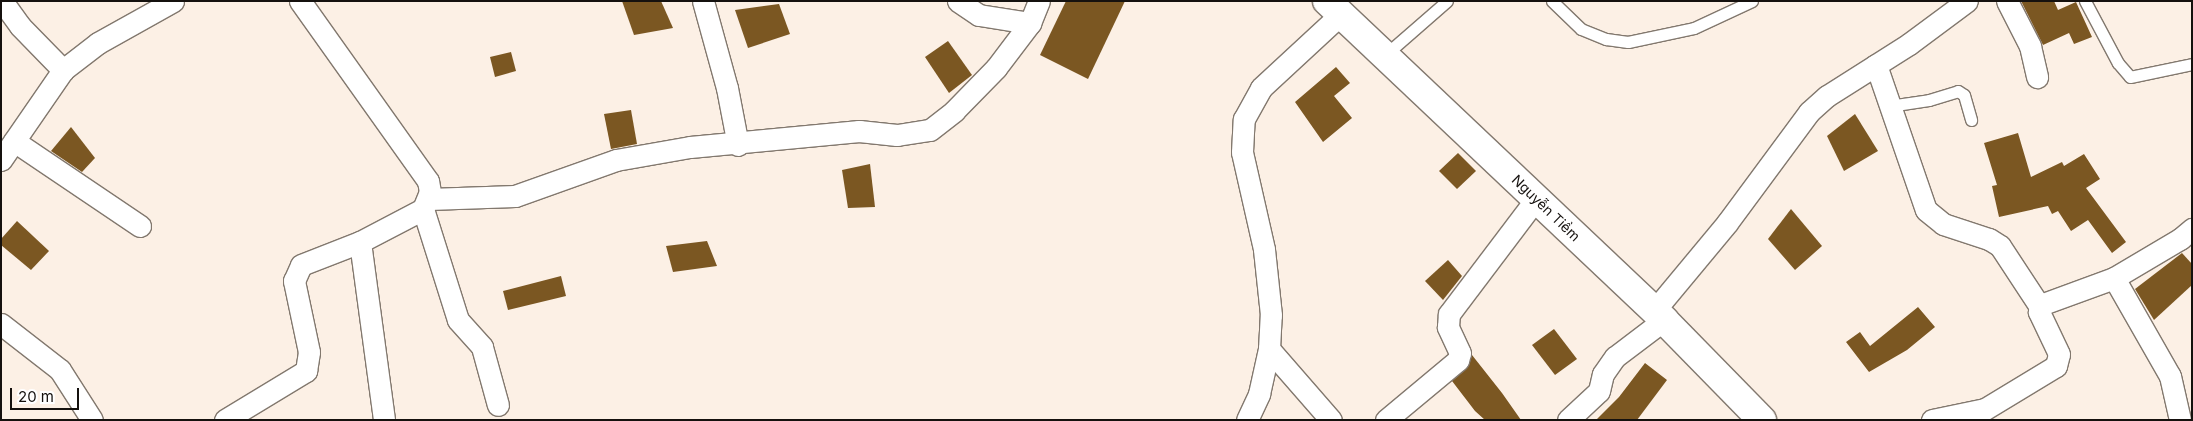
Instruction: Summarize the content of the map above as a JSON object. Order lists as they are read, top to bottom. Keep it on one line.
{"streets":{"street":["Nguyễn Tiềm"]},"scale_bar":"20 m"}
